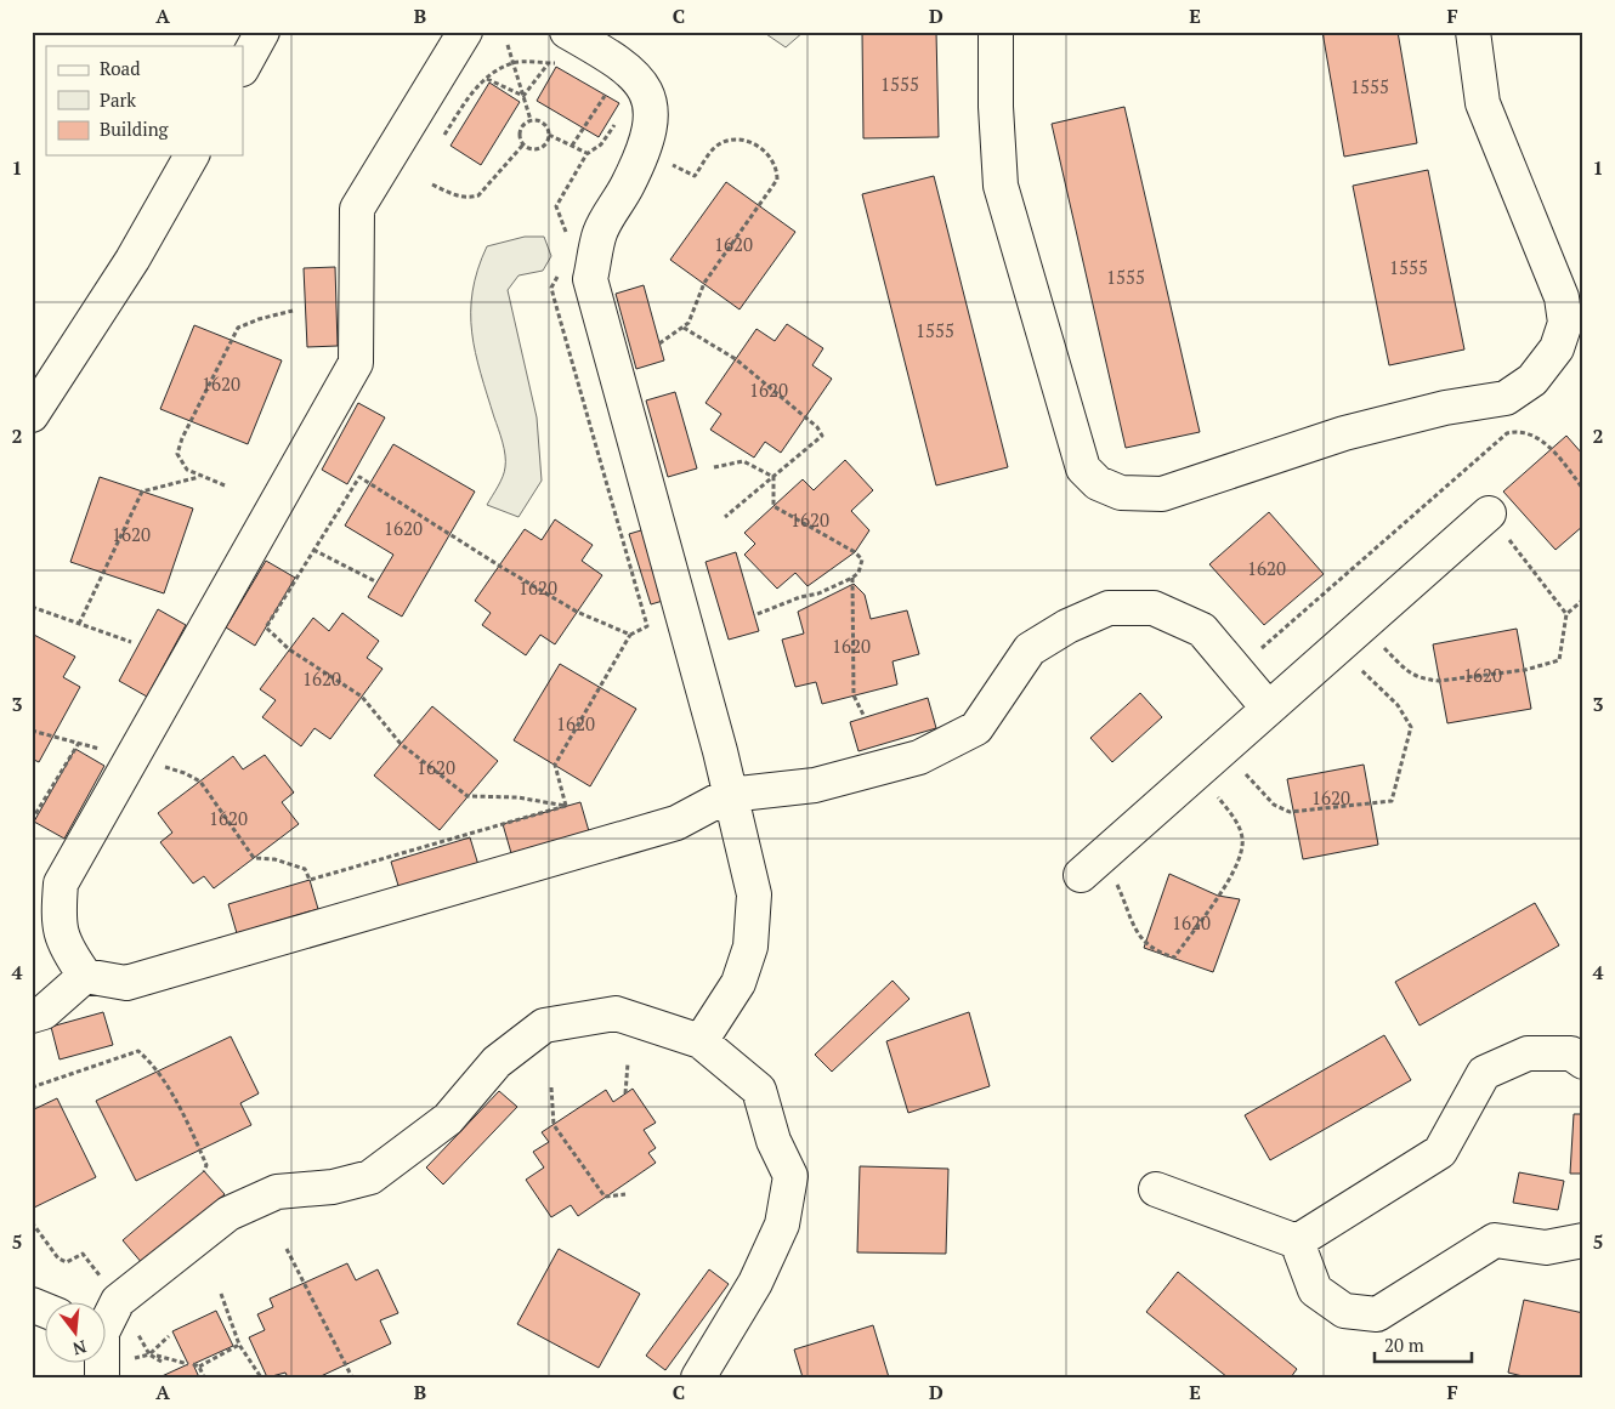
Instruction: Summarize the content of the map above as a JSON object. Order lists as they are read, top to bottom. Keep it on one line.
{"house_numbers":["1555","1555","1620","1555","1555","1555","1620","1620","1620","1620","1620","1620","1620","1620","1620","1620","1620","1620","1620","1620","1620"],"legend":["Road","Park","Building"],"scale_bar":"20 m","north":"bottom","grid":{"columns":["A","B","C","D","E","F"],"rows":["1","2","3","4","5"]}}
